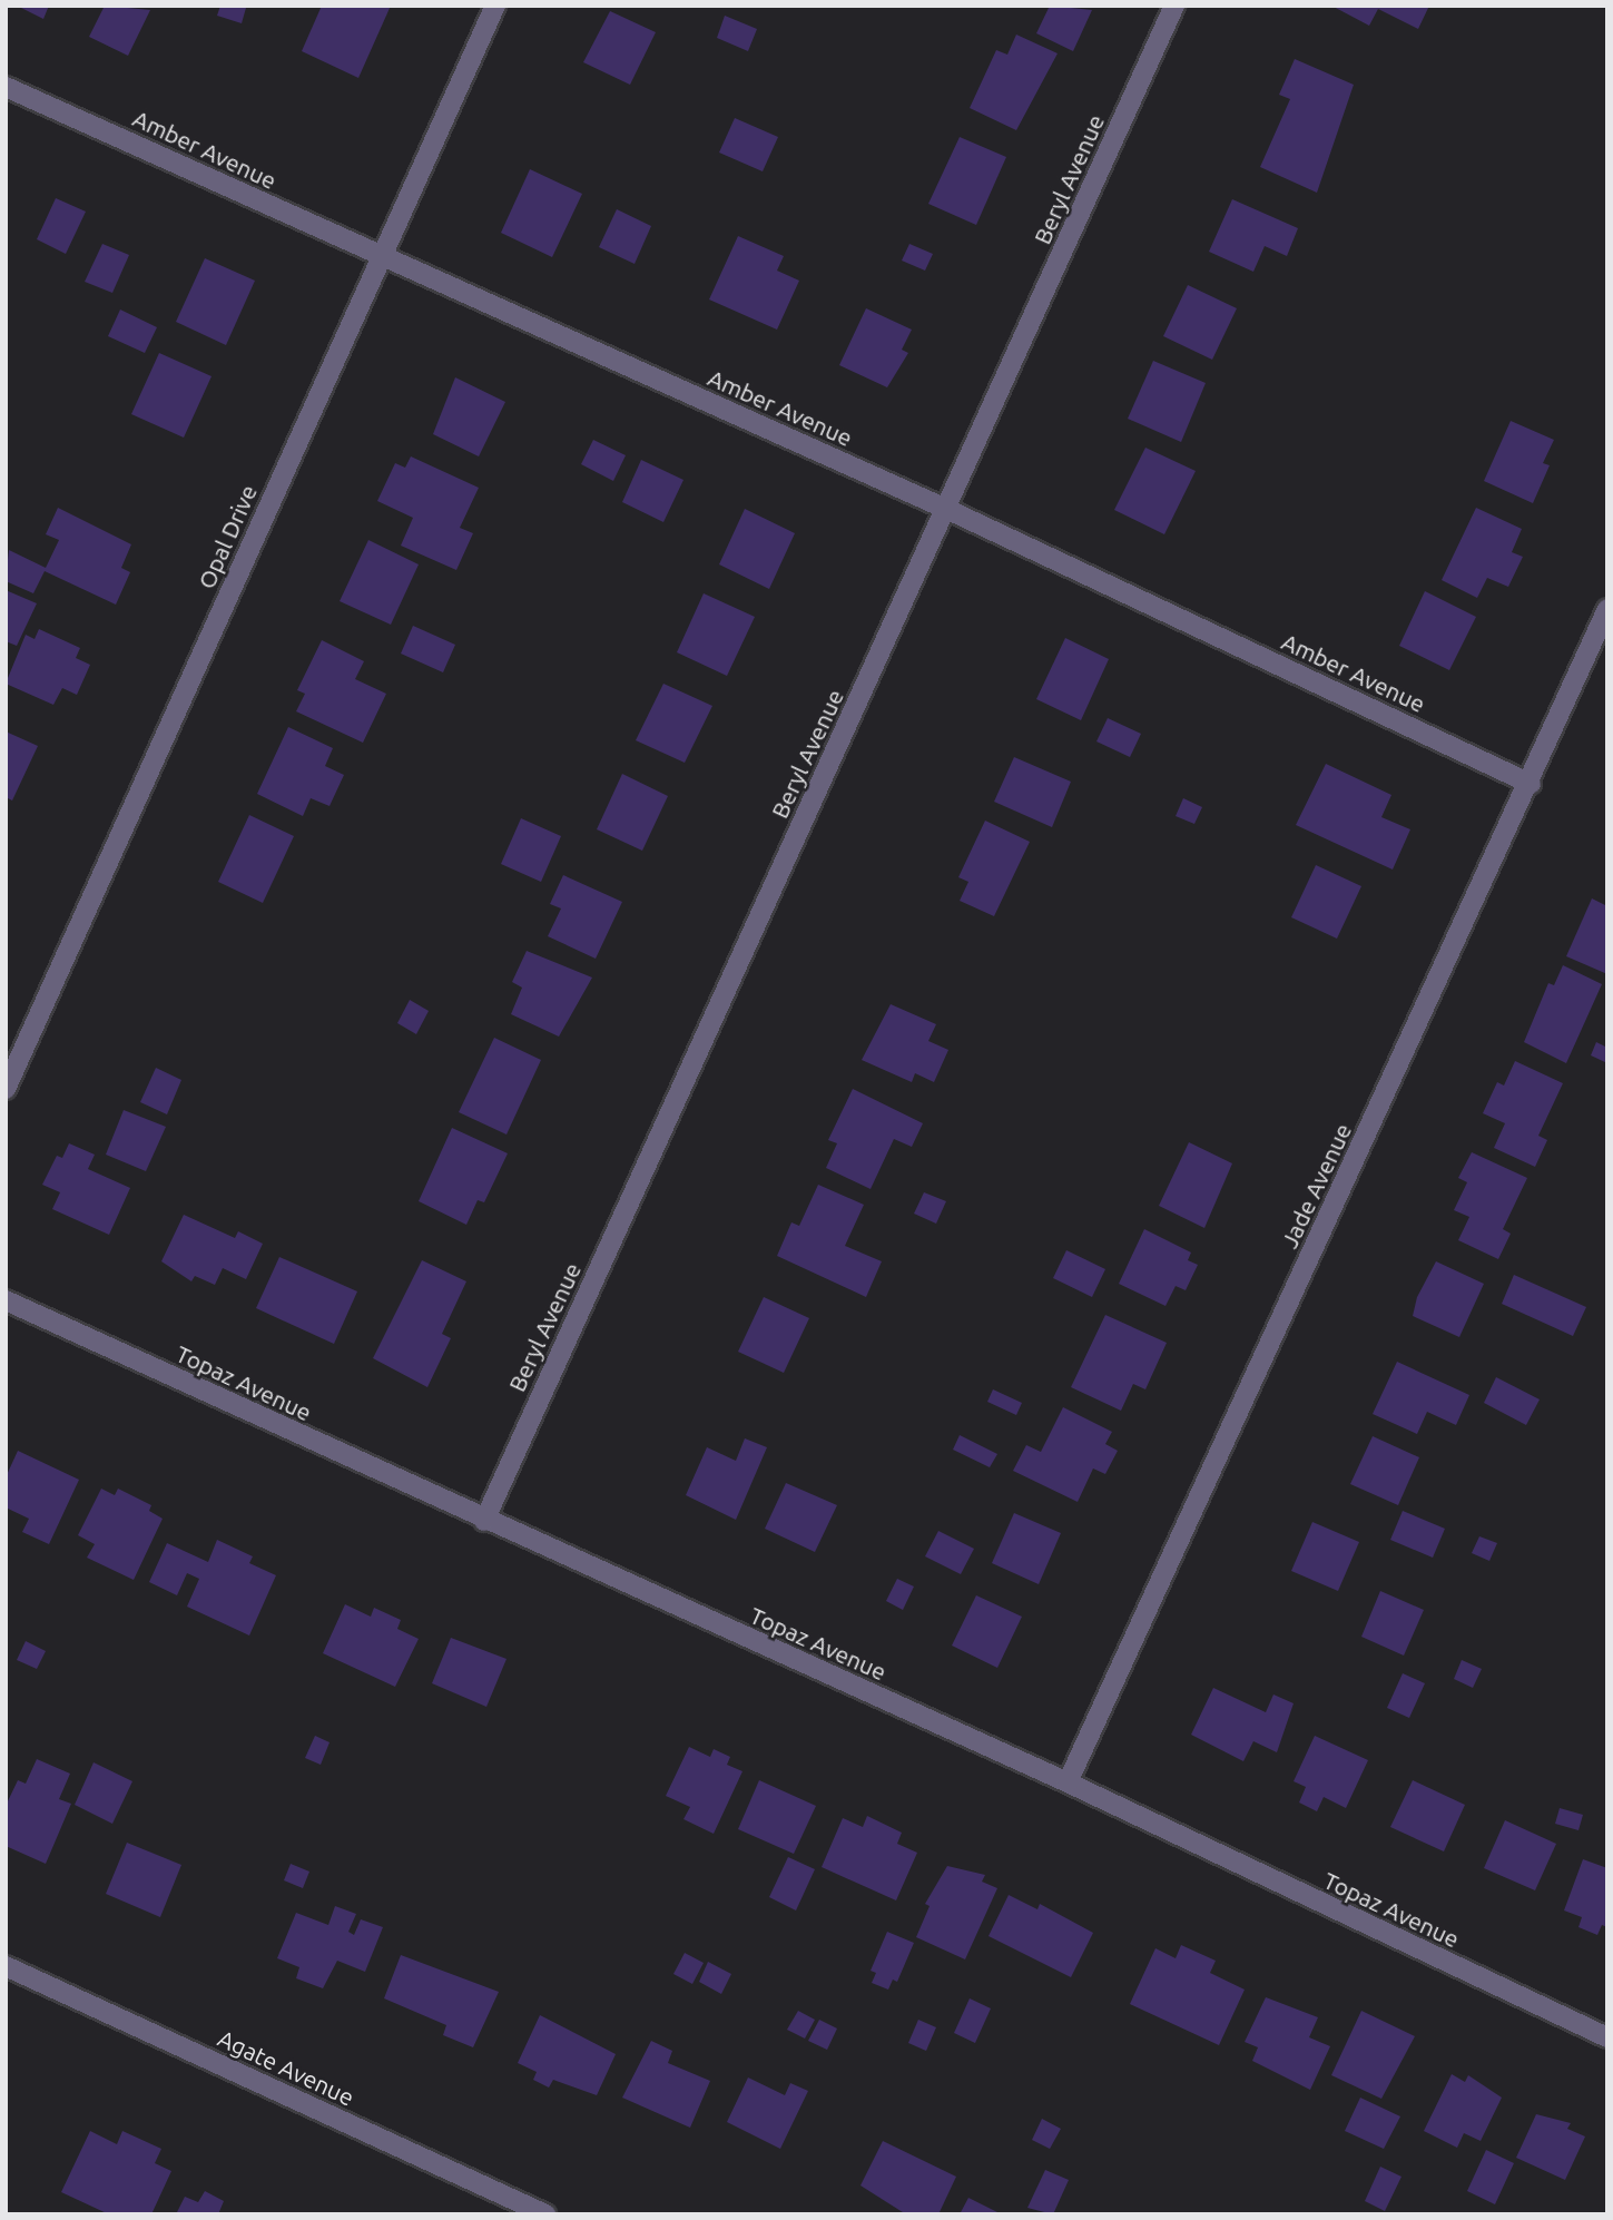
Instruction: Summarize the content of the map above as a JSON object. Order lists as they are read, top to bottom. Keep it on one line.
{"streets":{"street":["Amber Avenue","Beryl Avenue","Opal Drive","Jade Avenue","Topaz Avenue","Agate Avenue"]},"crossings":[["Amber Avenue","Beryl Avenue"],["Amber Avenue","Opal Drive"],["Amber Avenue","Jade Avenue"],["Beryl Avenue","Topaz Avenue"],["Jade Avenue","Topaz Avenue"]]}
